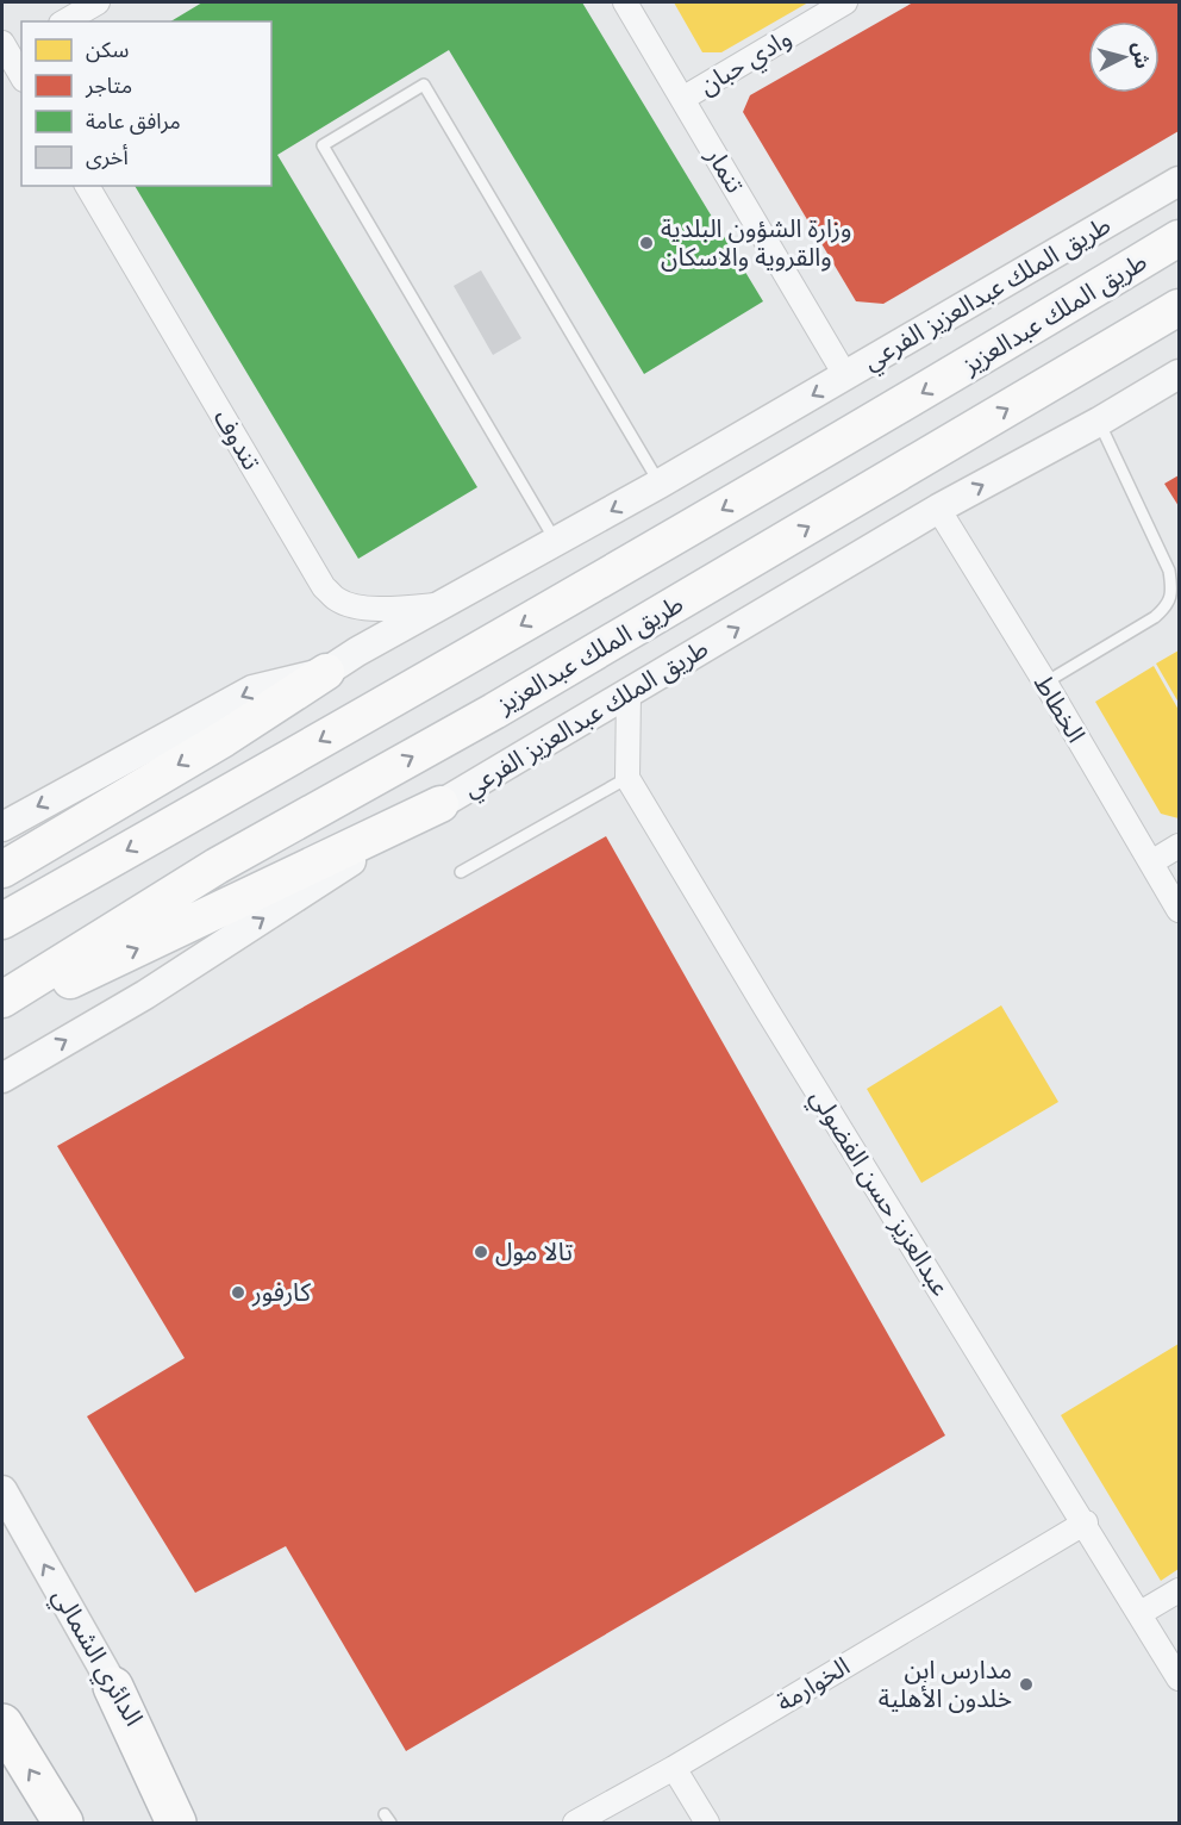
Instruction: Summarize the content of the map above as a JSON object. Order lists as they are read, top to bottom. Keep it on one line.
{"streets":{"main road":["طريق الملك عبدالعزيز"],"street":["وادي حبان","تنمار","طريق الملك عبدالعزيز الفرعي","تندوف","الخطاط","عبدالعزيز حسن الفضولي","الدائري الشمالي","الخوارمة"]},"crossings":[["وادي حبان","تنمار"],["تنمار","طريق الملك عبدالعزيز الفرعي"],["طريق الملك عبدالعزيز الفرعي","تندوف"],["طريق الملك عبدالعزيز الفرعي","الخطاط"],["عبدالعزيز حسن الفضولي","الخوارمة"]],"one_way":["الدائري الشمالي"],"places":["وزارة الشؤون البلدية والقروية والاسكان","تالا مول","كارفور","مدارس ابن خلدون الأهلية"],"legend":["سكن","متاجر","مرافق عامة","أخرى"],"north":"right"}
